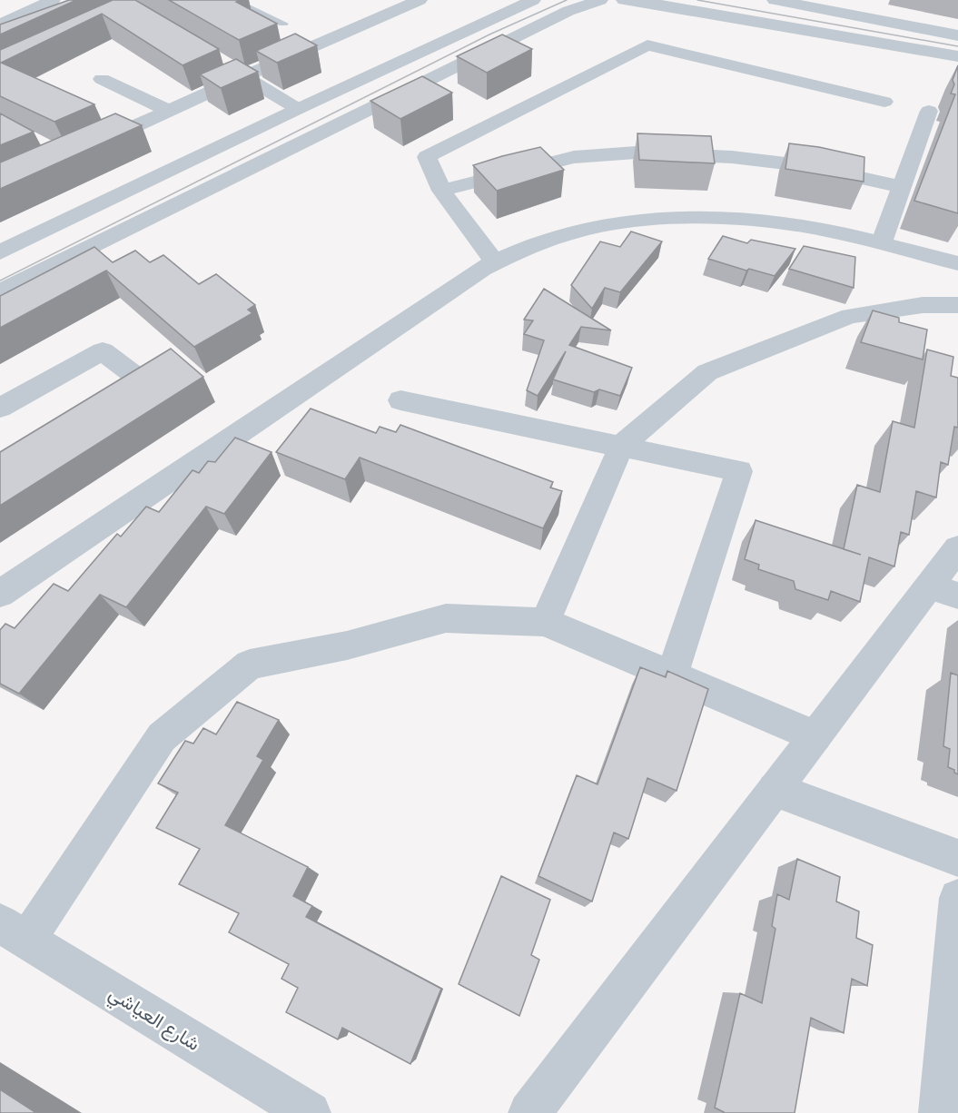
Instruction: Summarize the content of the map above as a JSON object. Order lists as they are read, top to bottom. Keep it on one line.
{"streets":{"street":["شارع العياشي"]}}
